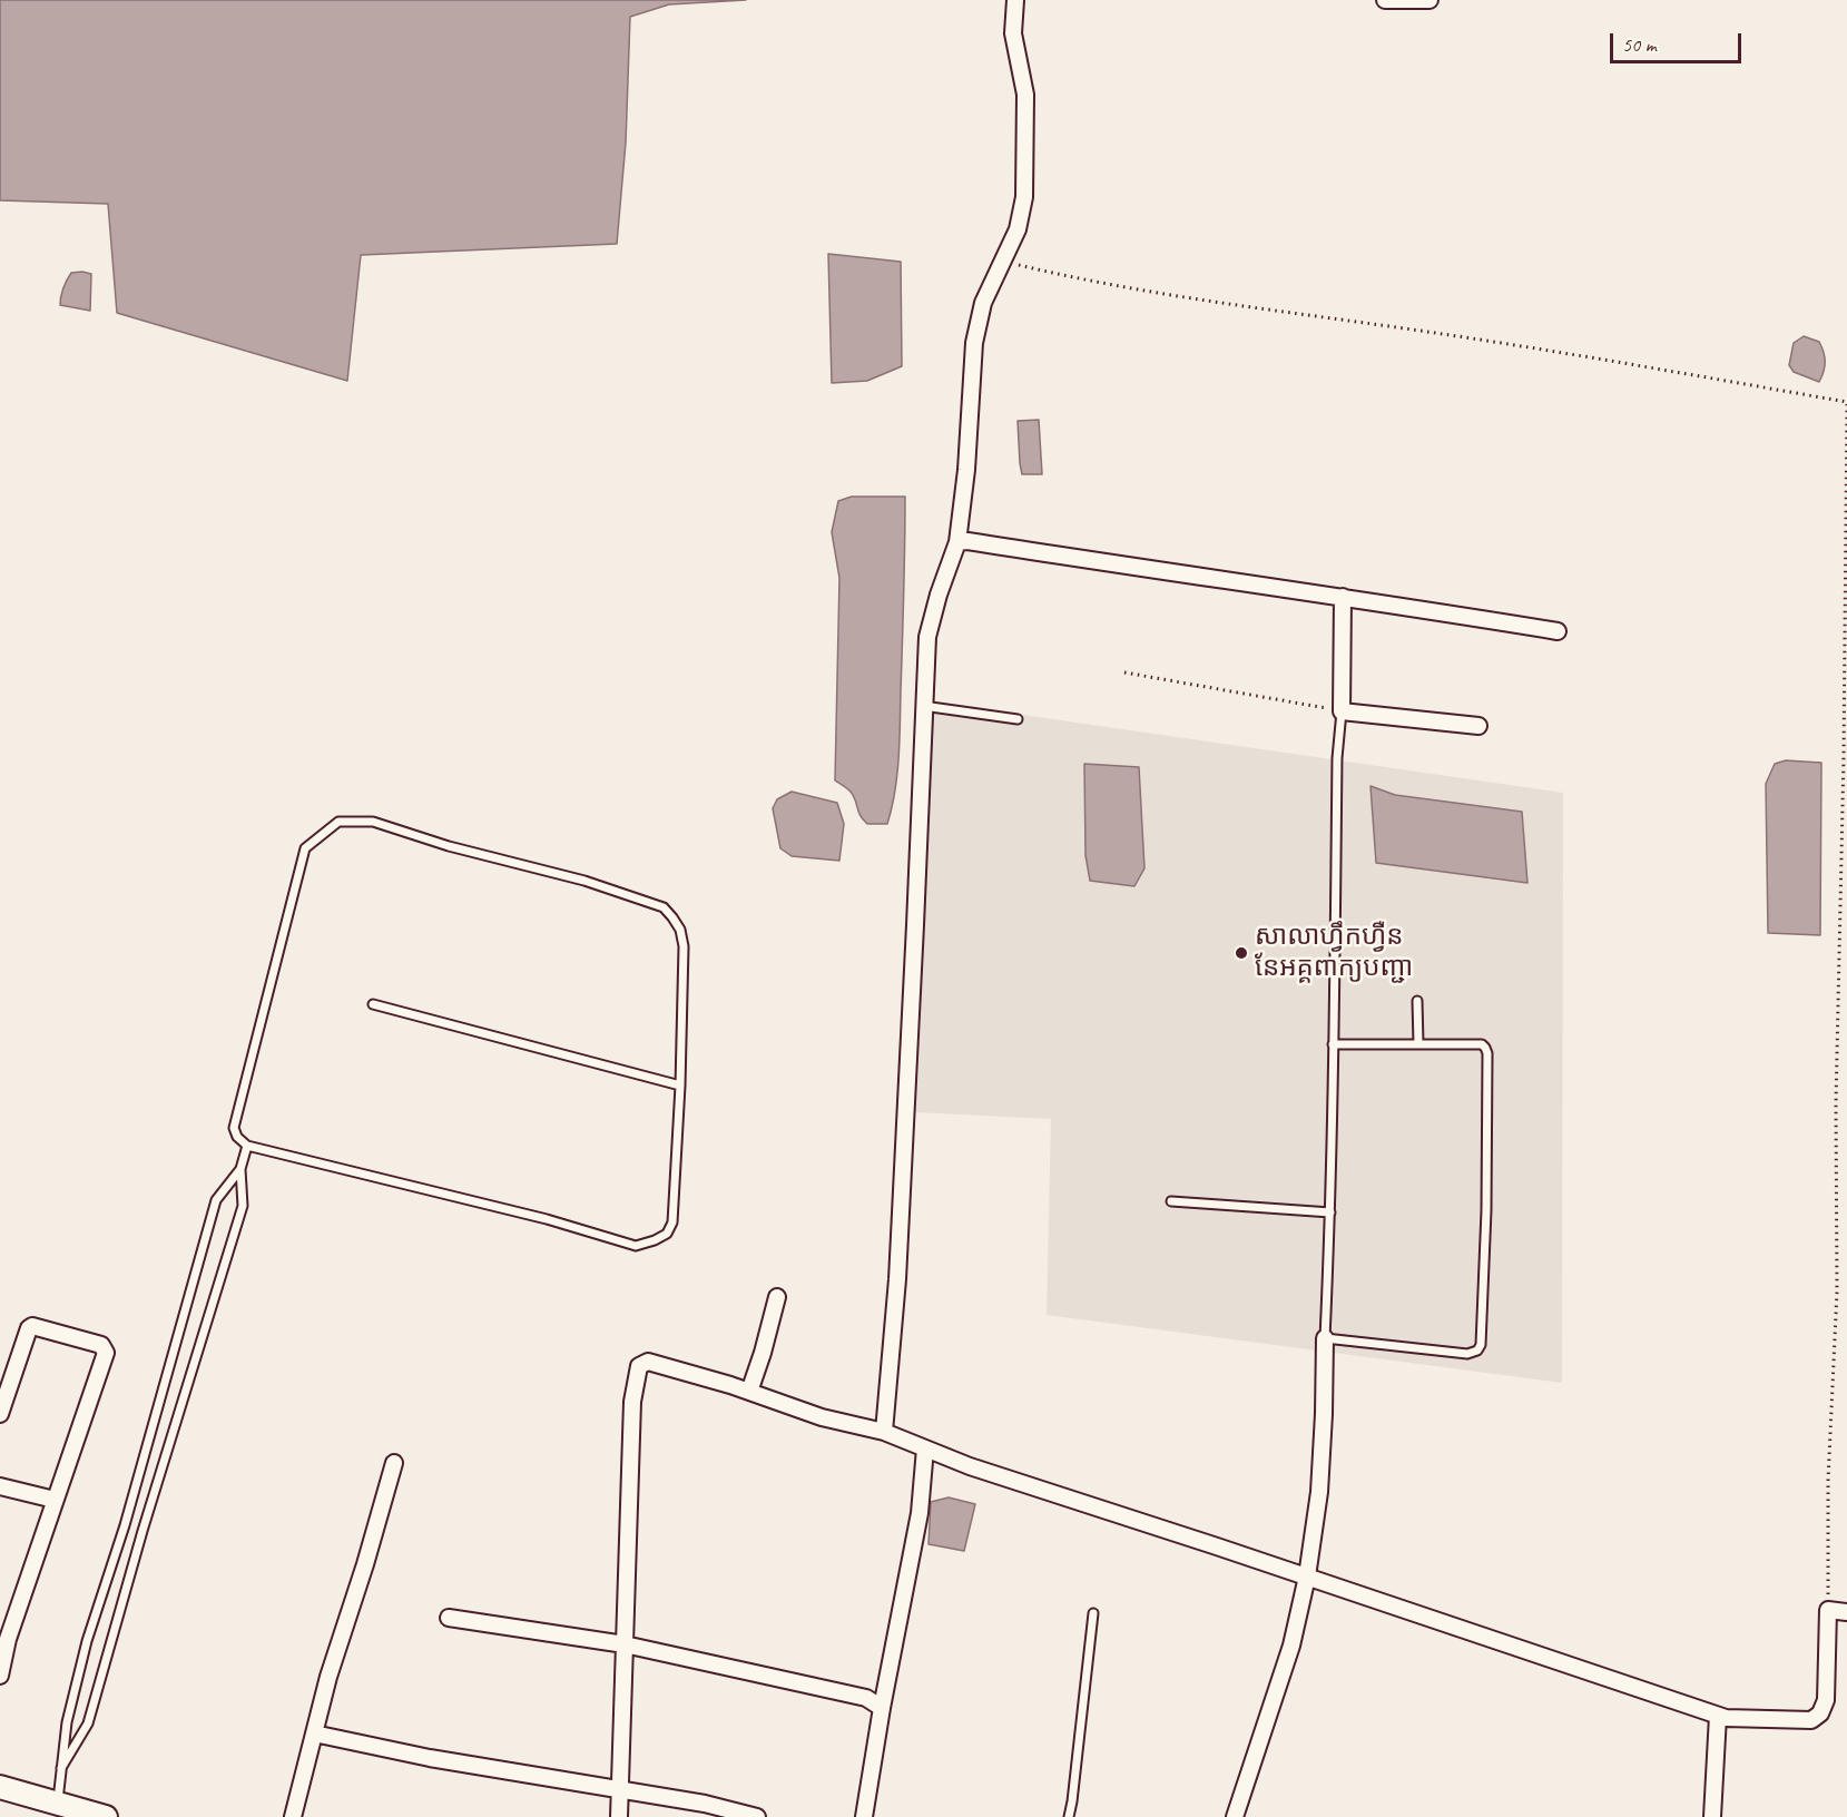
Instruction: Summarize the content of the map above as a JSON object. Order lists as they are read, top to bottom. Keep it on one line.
{"places":["សាលាហ្វឹកហ្វឺន នែអគ្គពាក្យបញ្ជា"],"scale_bar":"50 m"}
